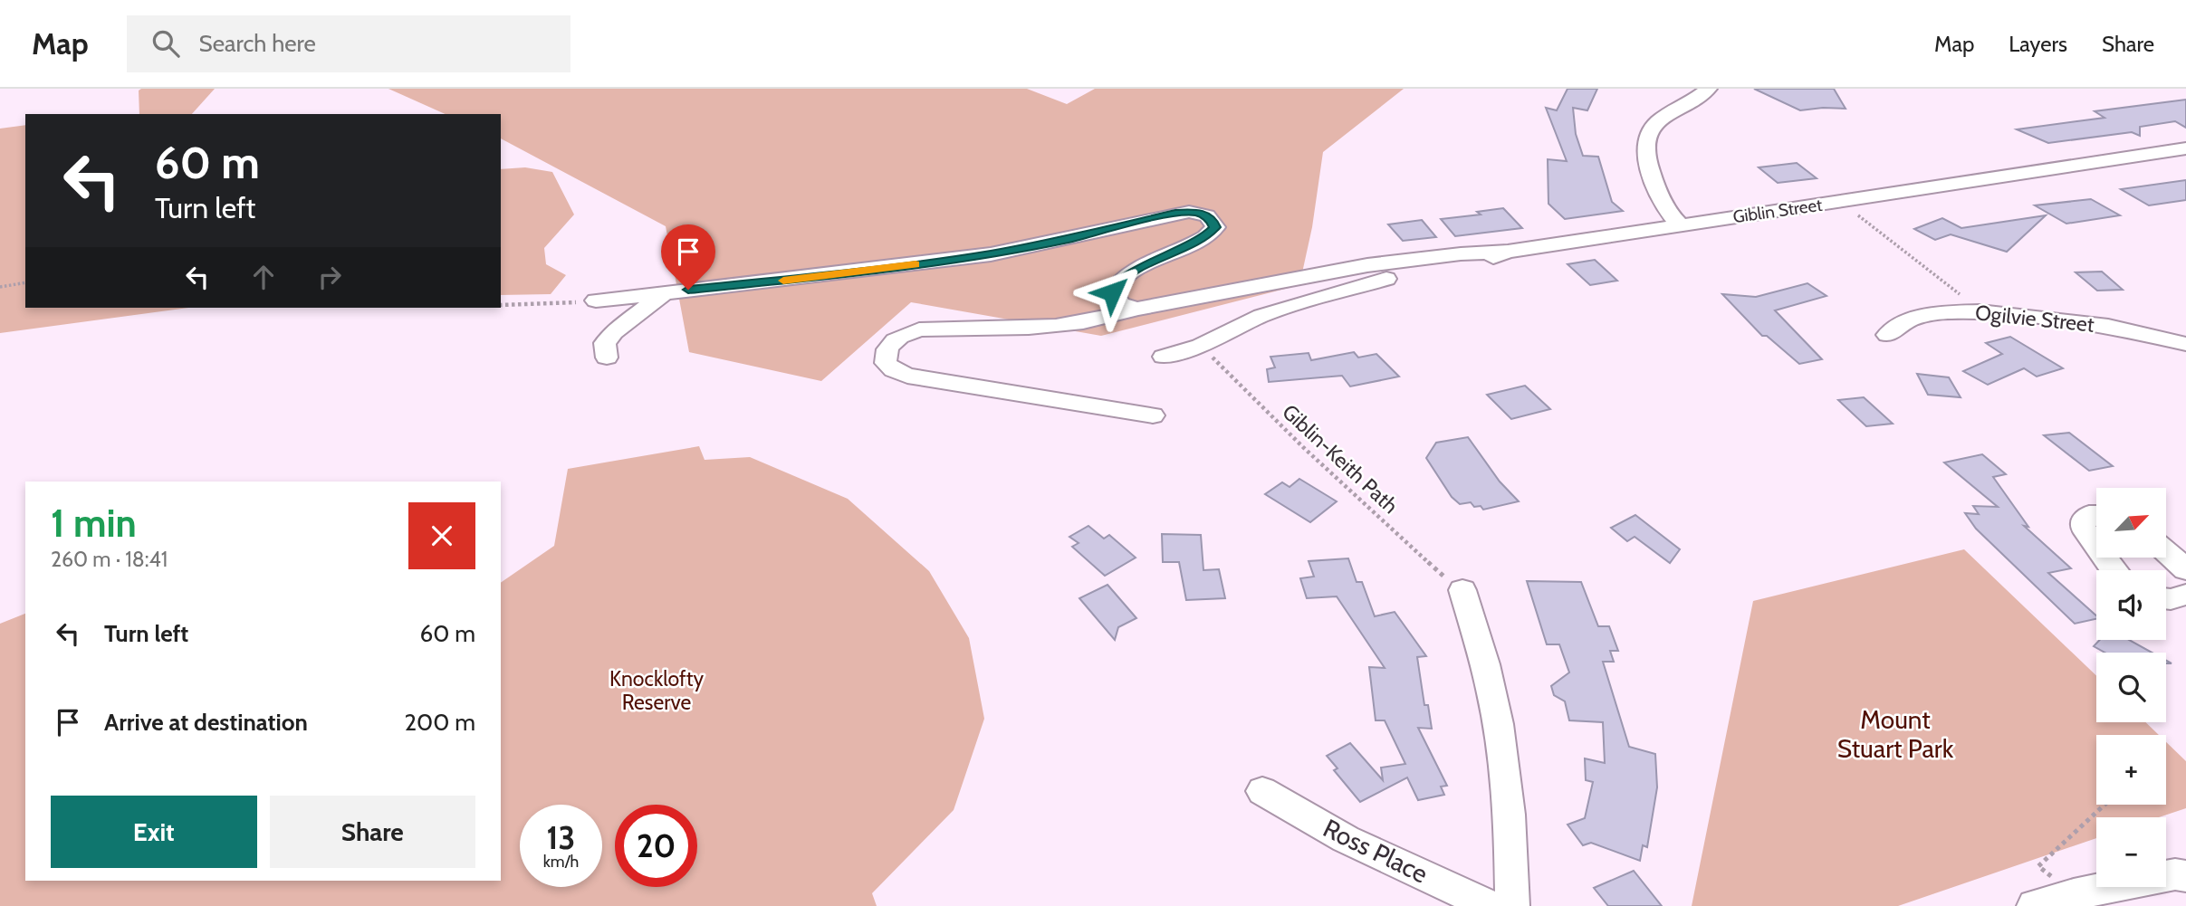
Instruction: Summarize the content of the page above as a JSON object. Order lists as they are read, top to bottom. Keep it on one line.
{"streets":{"street":["Giblin Street","Ogilvie Street","Ross Place"],"path":["Giblin-Keith Path"]},"parks":["Knocklofty Reserve","Mount Stuart Park"],"north":"top right","page":{"header":"Map","search":"Search here","nav":["Map","Layers","Share"],"turn":["60 m","Turn left"],"heading":["1 min","260 m · 18:41"],"map_buttons":["+","−"],"list":[{"name":"Turn left","value":"60 m"},{"name":"Arrive at destination","value":"200 m"}],"buttons":["Exit","Share"],"speed":"13 km/h","limit":"20"}}
